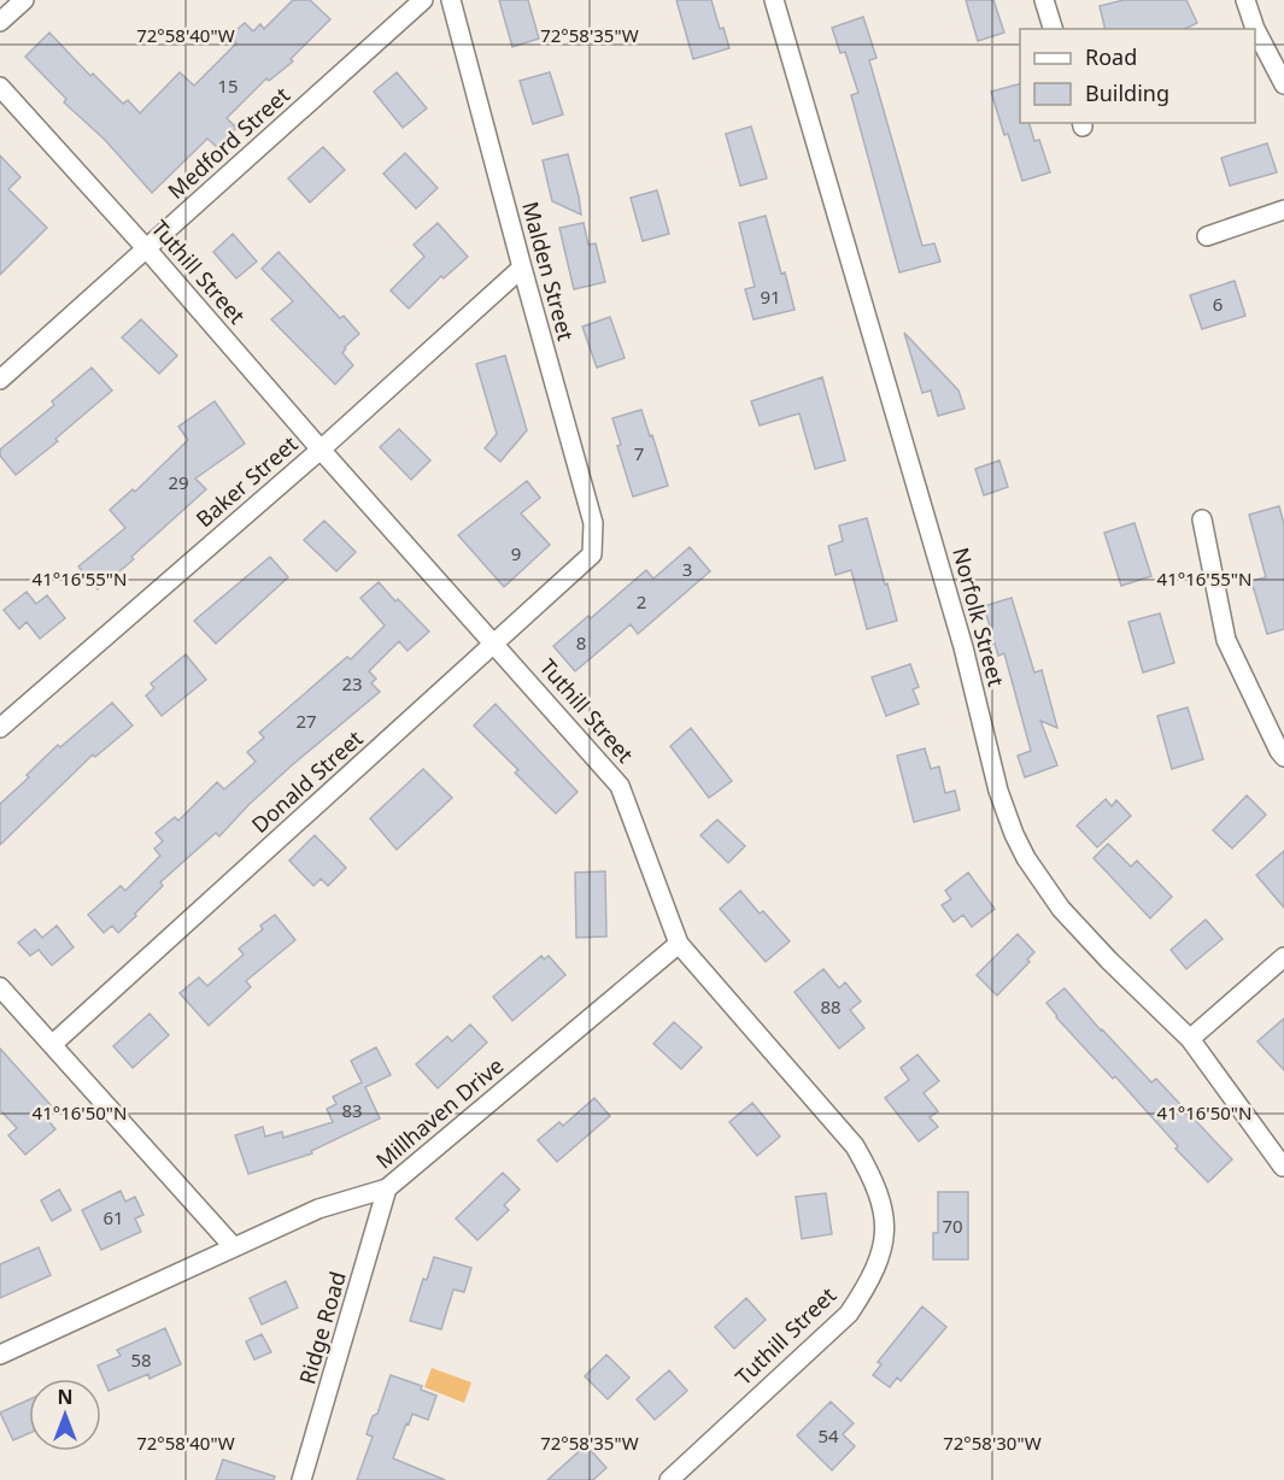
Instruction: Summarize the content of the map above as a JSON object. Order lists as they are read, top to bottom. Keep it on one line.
{"streets":{"street":["Medford Street","Malden Street","Tuthill Street","Baker Street","Norfolk Street","Donald Street","Millhaven Drive","Ridge Road"]},"crossings":[["Medford Street","Tuthill Street"],["Malden Street","Baker Street"],["Malden Street","Donald Street"],["Tuthill Street","Baker Street"],["Tuthill Street","Donald Street"],["Tuthill Street","Millhaven Drive"],["Millhaven Drive","Ridge Road"]],"house_numbers":["15","91","6","7","29","9","3","2","8","23","27","88","83","61","70","58","54"],"legend":["Road","Building"],"north":"top","coordinates":["72°58'40\"W","72°58'35\"W","41°16'55\"N","41°16'50\"N","72°58'30\"W"]}
